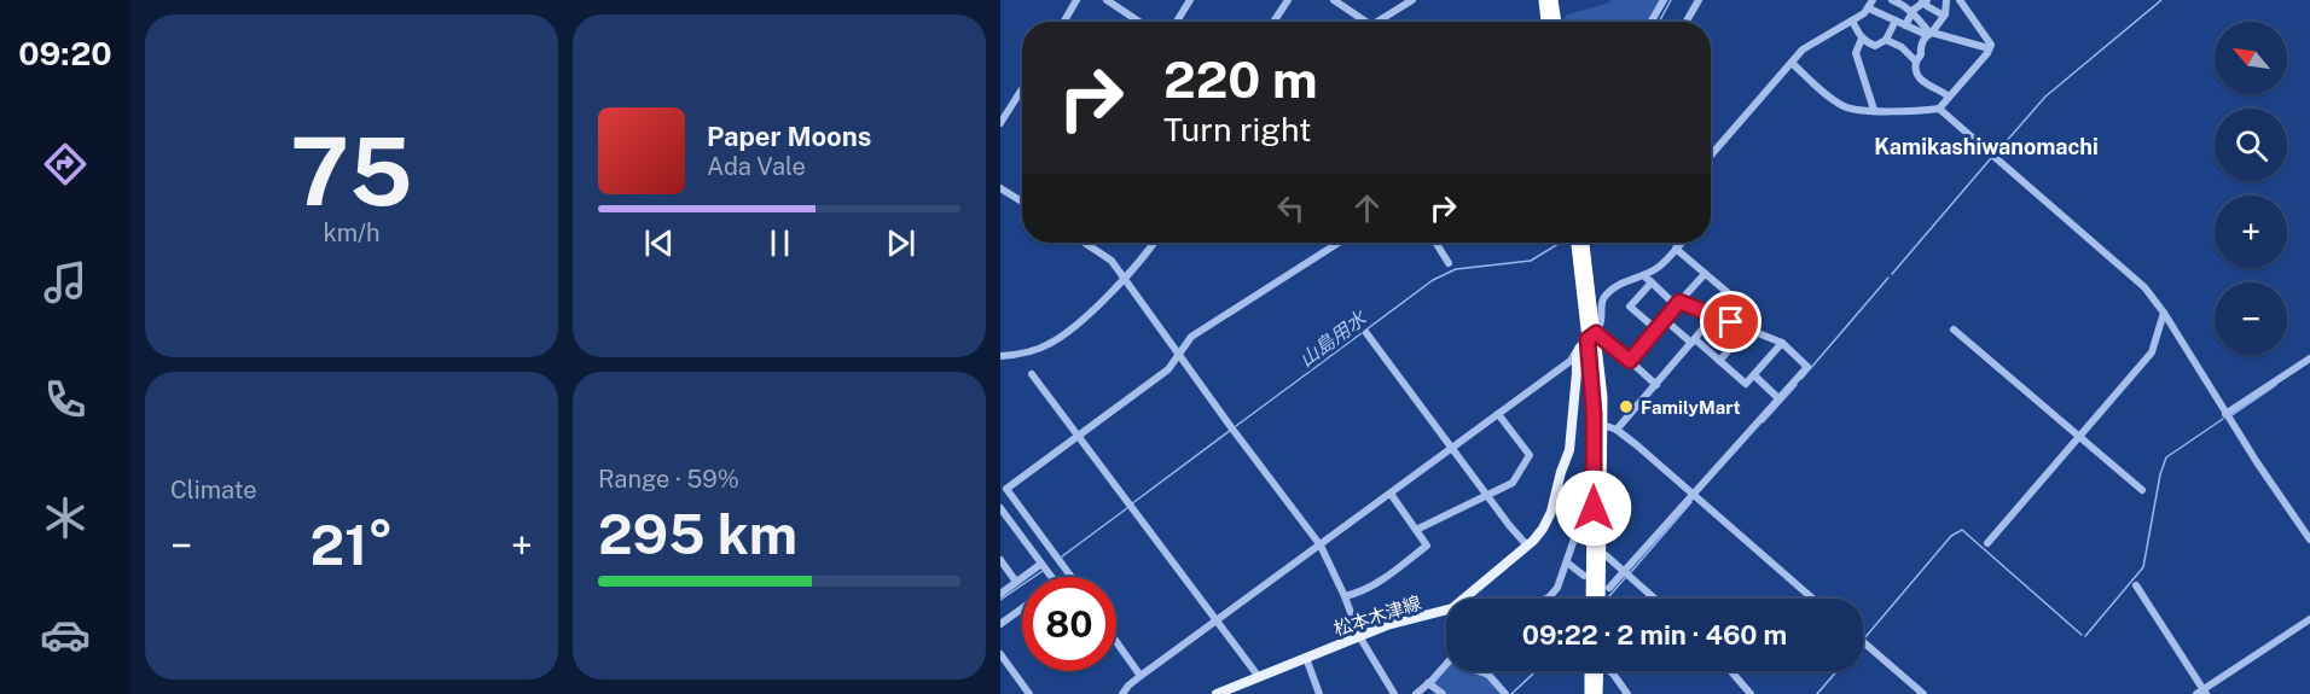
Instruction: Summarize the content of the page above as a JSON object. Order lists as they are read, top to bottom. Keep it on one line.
{"streets":{"main road":["松本木津線"]},"districts":["Kamikashiwanomachi"],"water":["山島用水"],"places":["FamilyMart"],"north":"top left","page":{"tabs":"09:20","tile":[["75","km/h"],"Climate",["Range · 59%","295 km"]],"map_buttons":["+","−"],"turn":["220 m","Turn right"],"song":["Paper Moons","Ada Vale"],"heat":["−","21°","+"],"limit":"80","trip":"09:22 · 2 min · 460 m"}}
